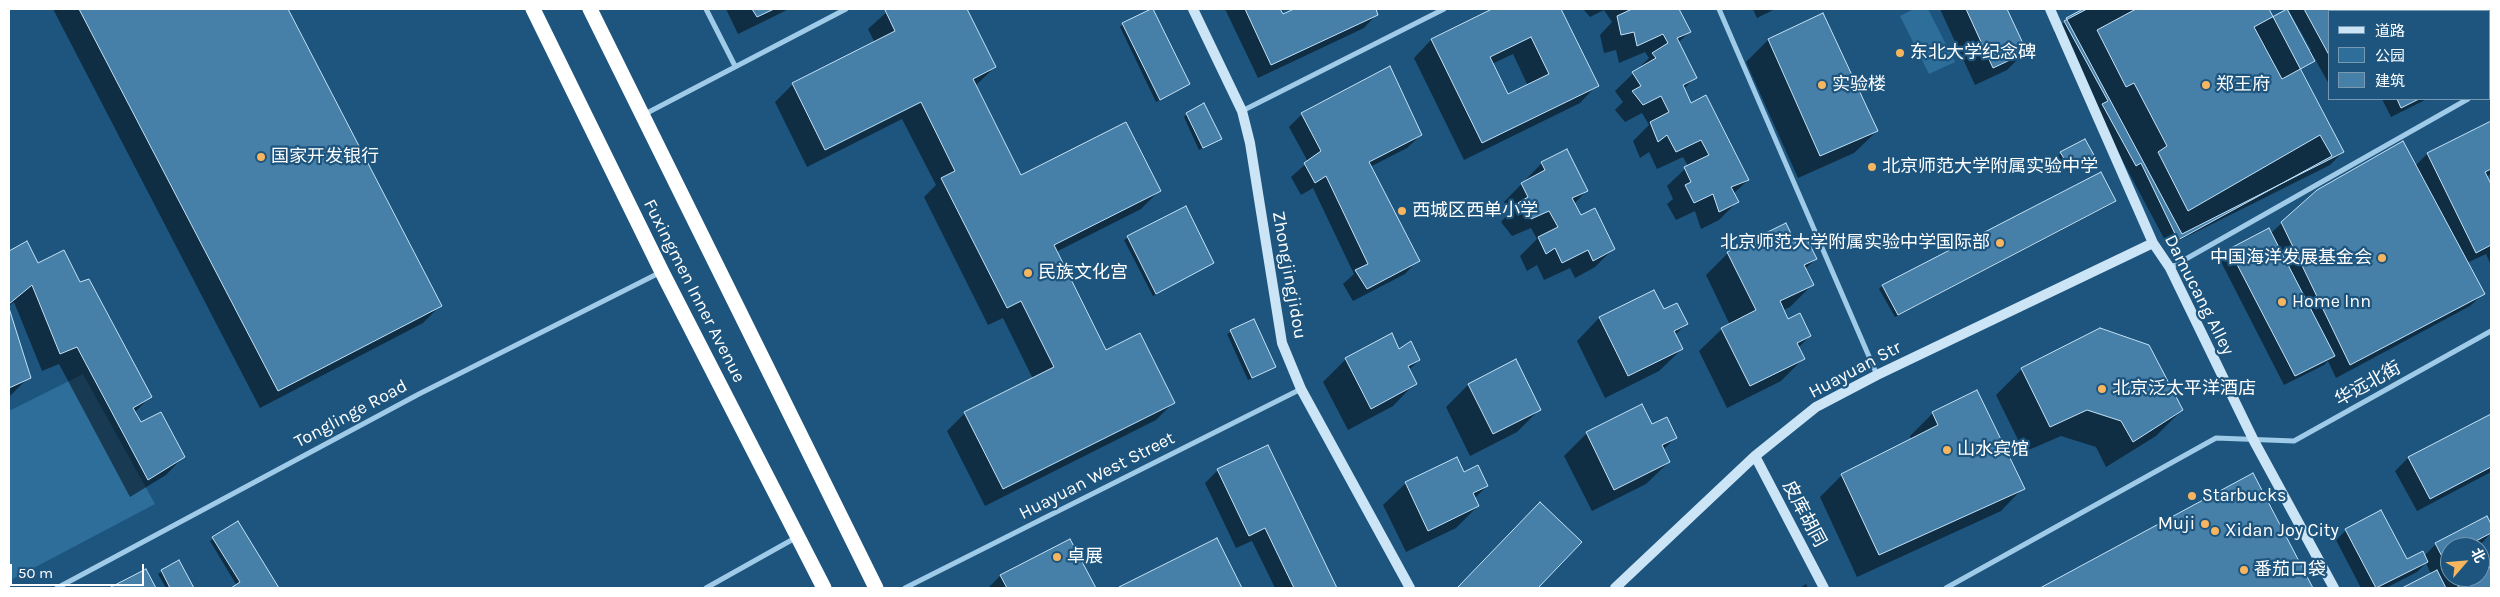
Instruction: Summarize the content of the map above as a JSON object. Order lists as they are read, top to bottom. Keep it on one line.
{"streets":{"highway":["Fuxingmen Inner Avenue"],"street":["Zhongjingjidou","Damucang Alley","Huayuan Str","华远北街","Tonglinge Road","Huayuan West Street","皮库胡同"]},"crossings":[["Zhongjingjidou","Huayuan West Street"],["Fuxingmen Inner Avenue","Tonglinge Road"],["Damucang Alley","Huayuan Str"],["Damucang Alley","华远北街"],["Huayuan Str","皮库胡同"]],"places":["东北大学纪念碑","实验楼","郑王府","国家开发银行","北京师范大学附属实验中学","西城区西单小学","北京师范大学附属实验中学国际部","中国海洋发展基金会","民族文化宫","Home Inn","北京泛太平洋酒店","山水宾馆","Starbucks","Muji","Xidan Joy City","卓展","番茄口袋"],"legend":["道路","公园","建筑"],"scale_bar":"50 m","north":"top right"}
